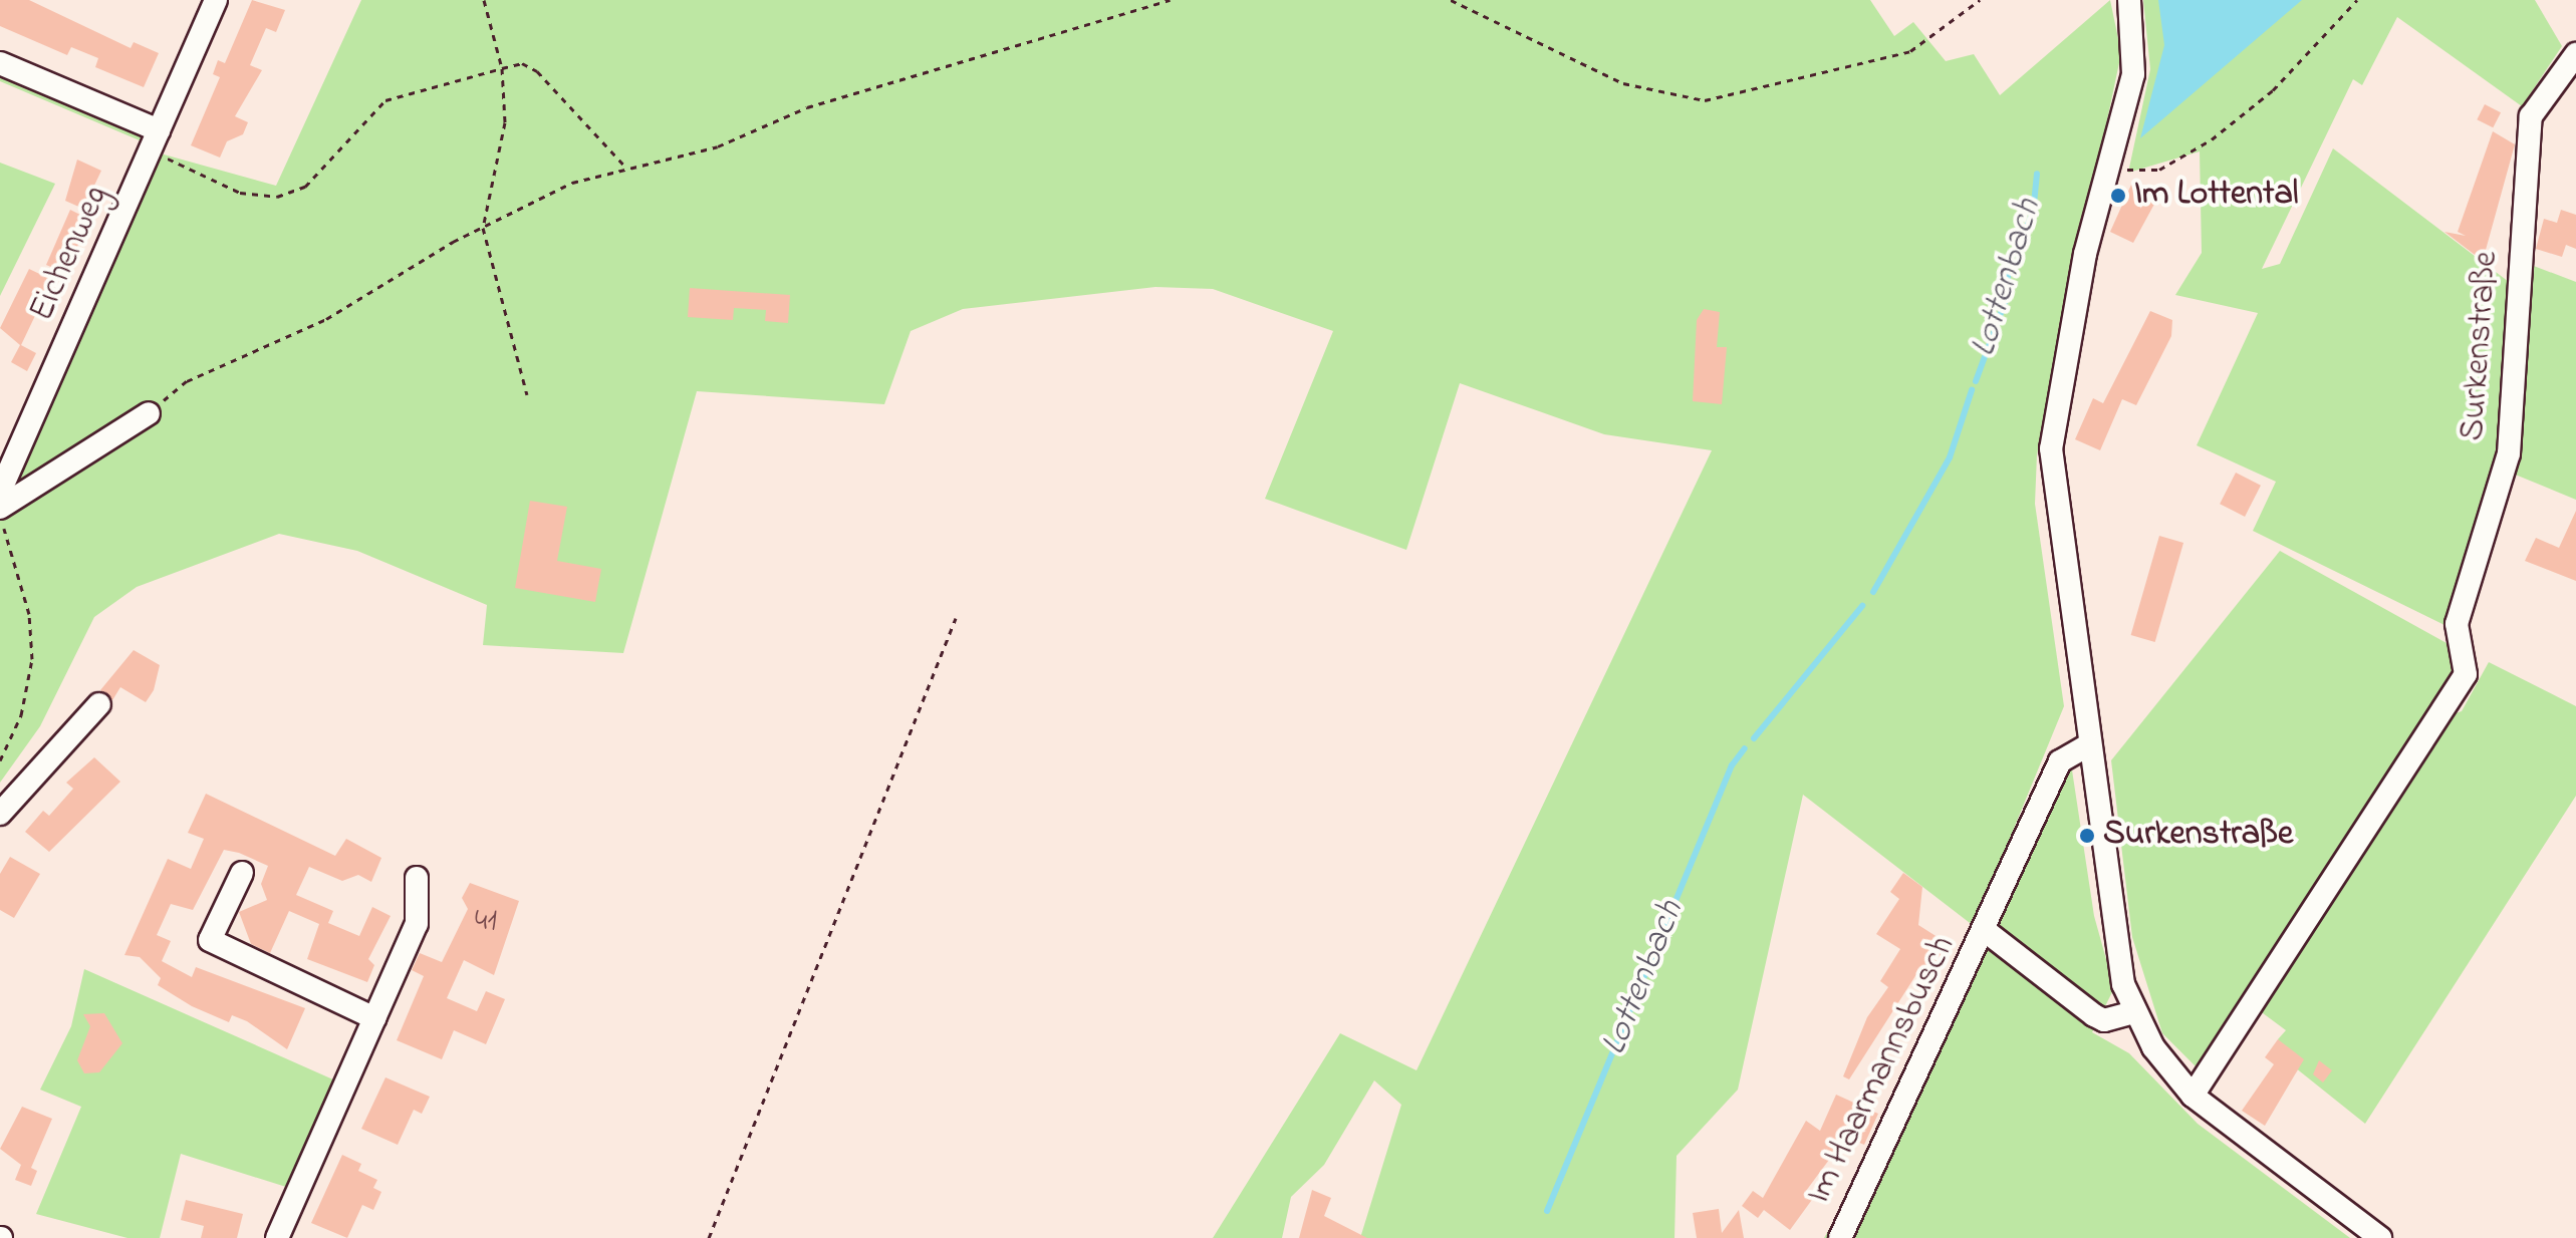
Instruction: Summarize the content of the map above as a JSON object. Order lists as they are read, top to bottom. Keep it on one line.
{"streets":{"street":["Eichenweg","Surkenstraße","Im Haarmannsbusch"]},"water":["Lottenbach"],"places":["Im Lottental","Surkenstraße"],"house_numbers":["41"]}
